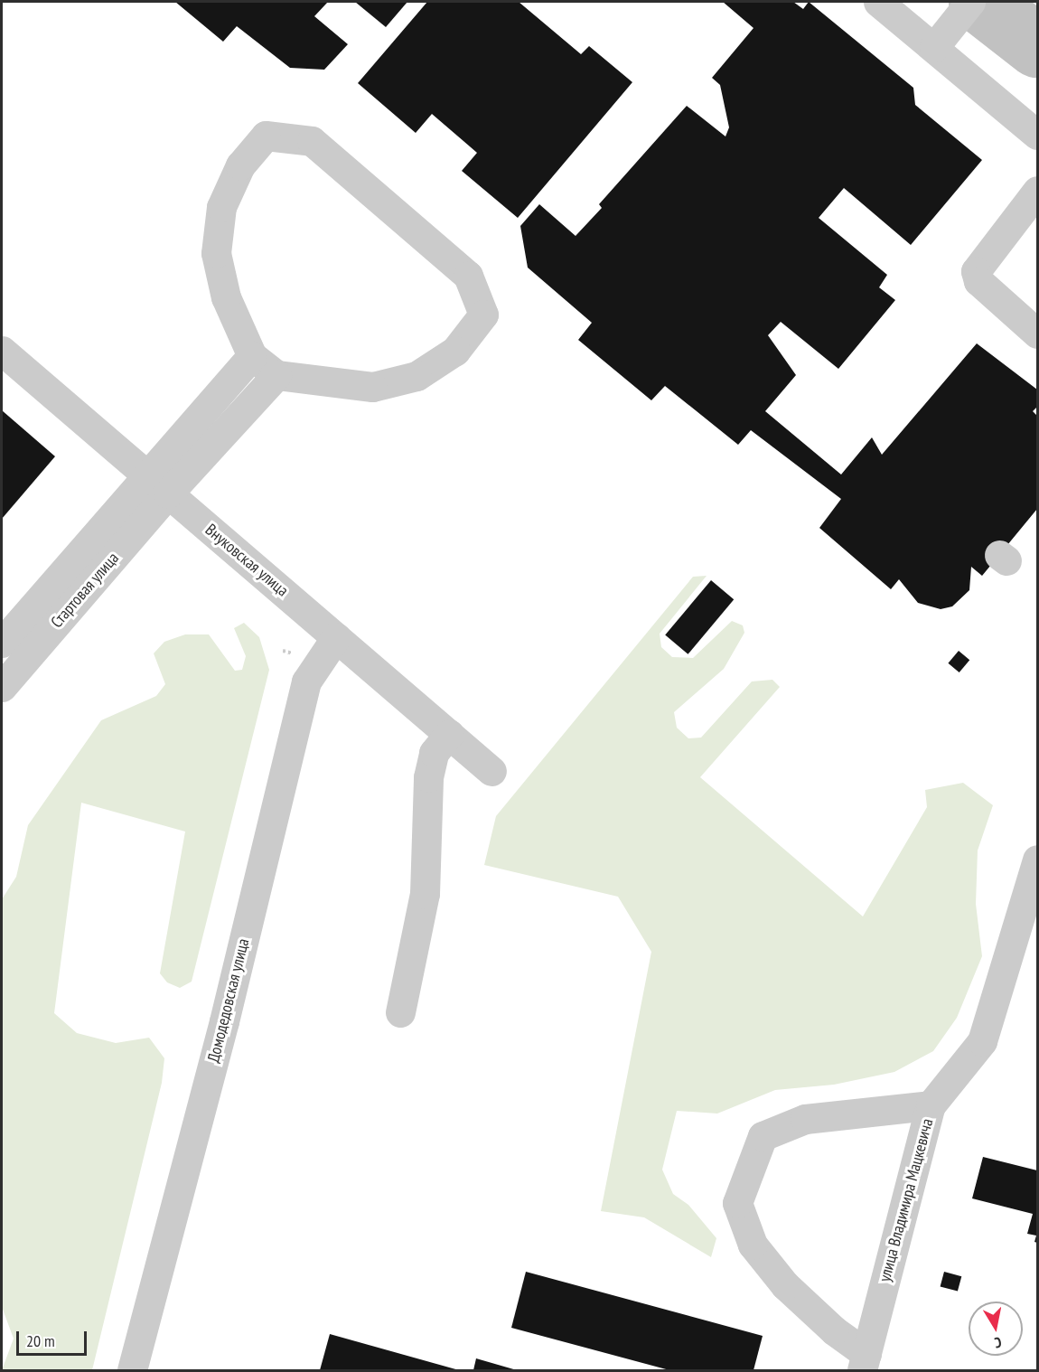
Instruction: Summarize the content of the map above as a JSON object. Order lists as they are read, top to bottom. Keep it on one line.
{"streets":{"street":["Внуковская улица","Стартовая улица","Домодедовская улица","улица Владимира Мацкевича"]},"crossings":[["Внуковская улица","Стартовая улица"],["Внуковская улица","Домодедовская улица"]],"scale_bar":"20 m","north":"bottom"}
